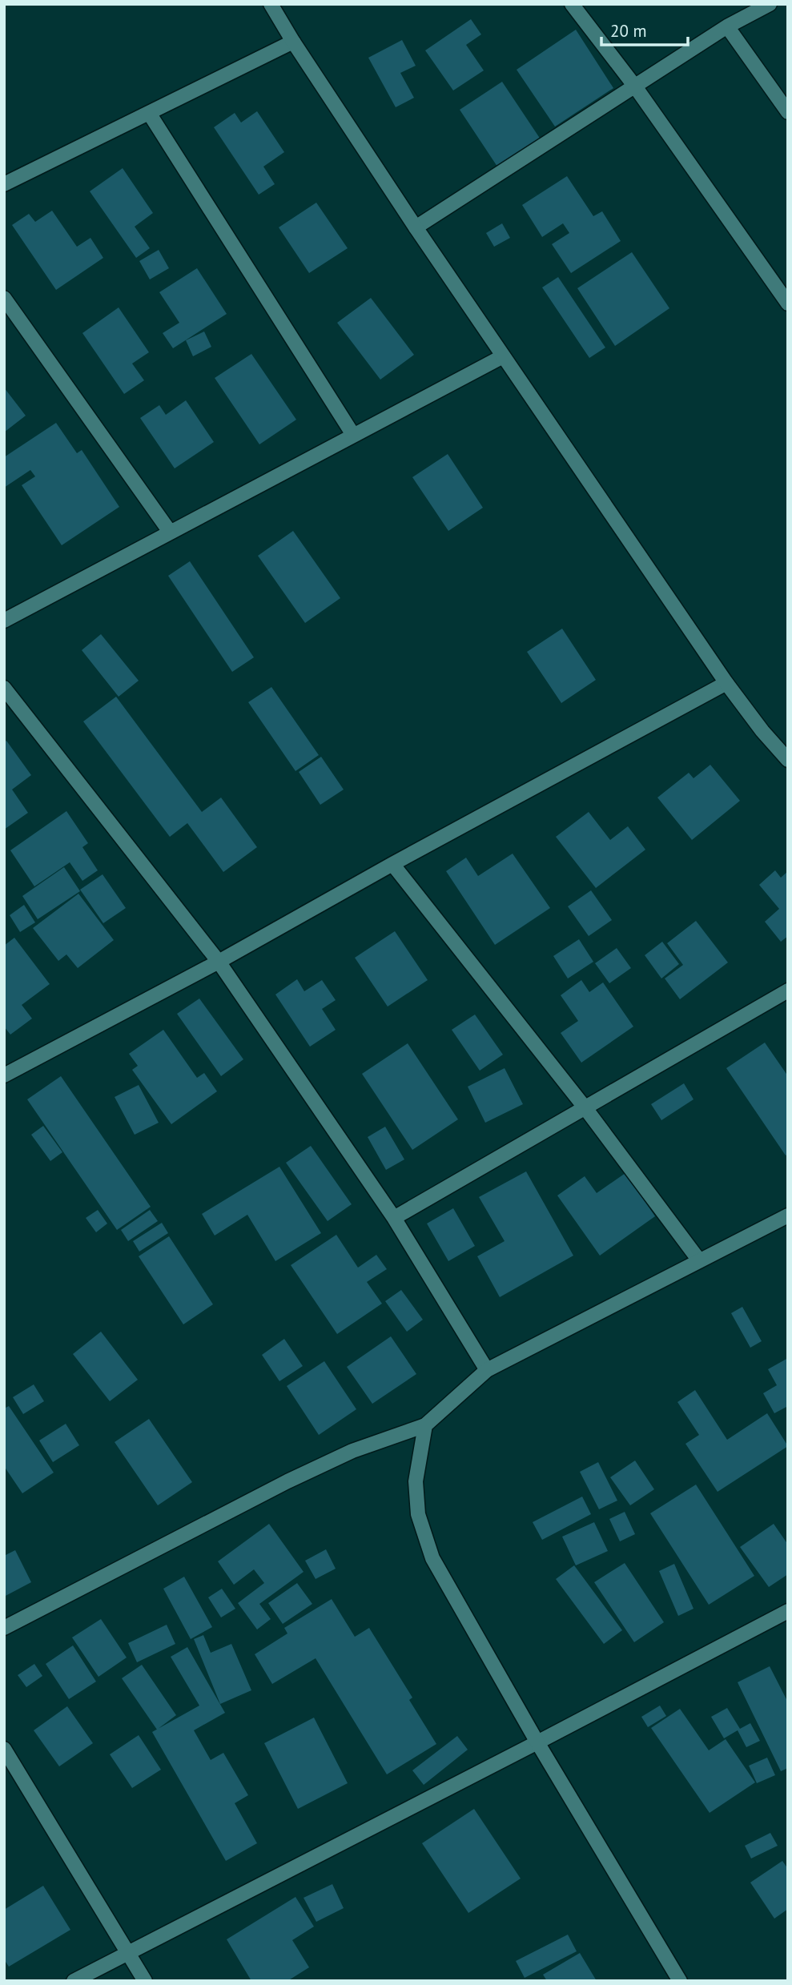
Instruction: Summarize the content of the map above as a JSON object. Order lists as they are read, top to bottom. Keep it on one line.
{"scale_bar":"20 m"}
